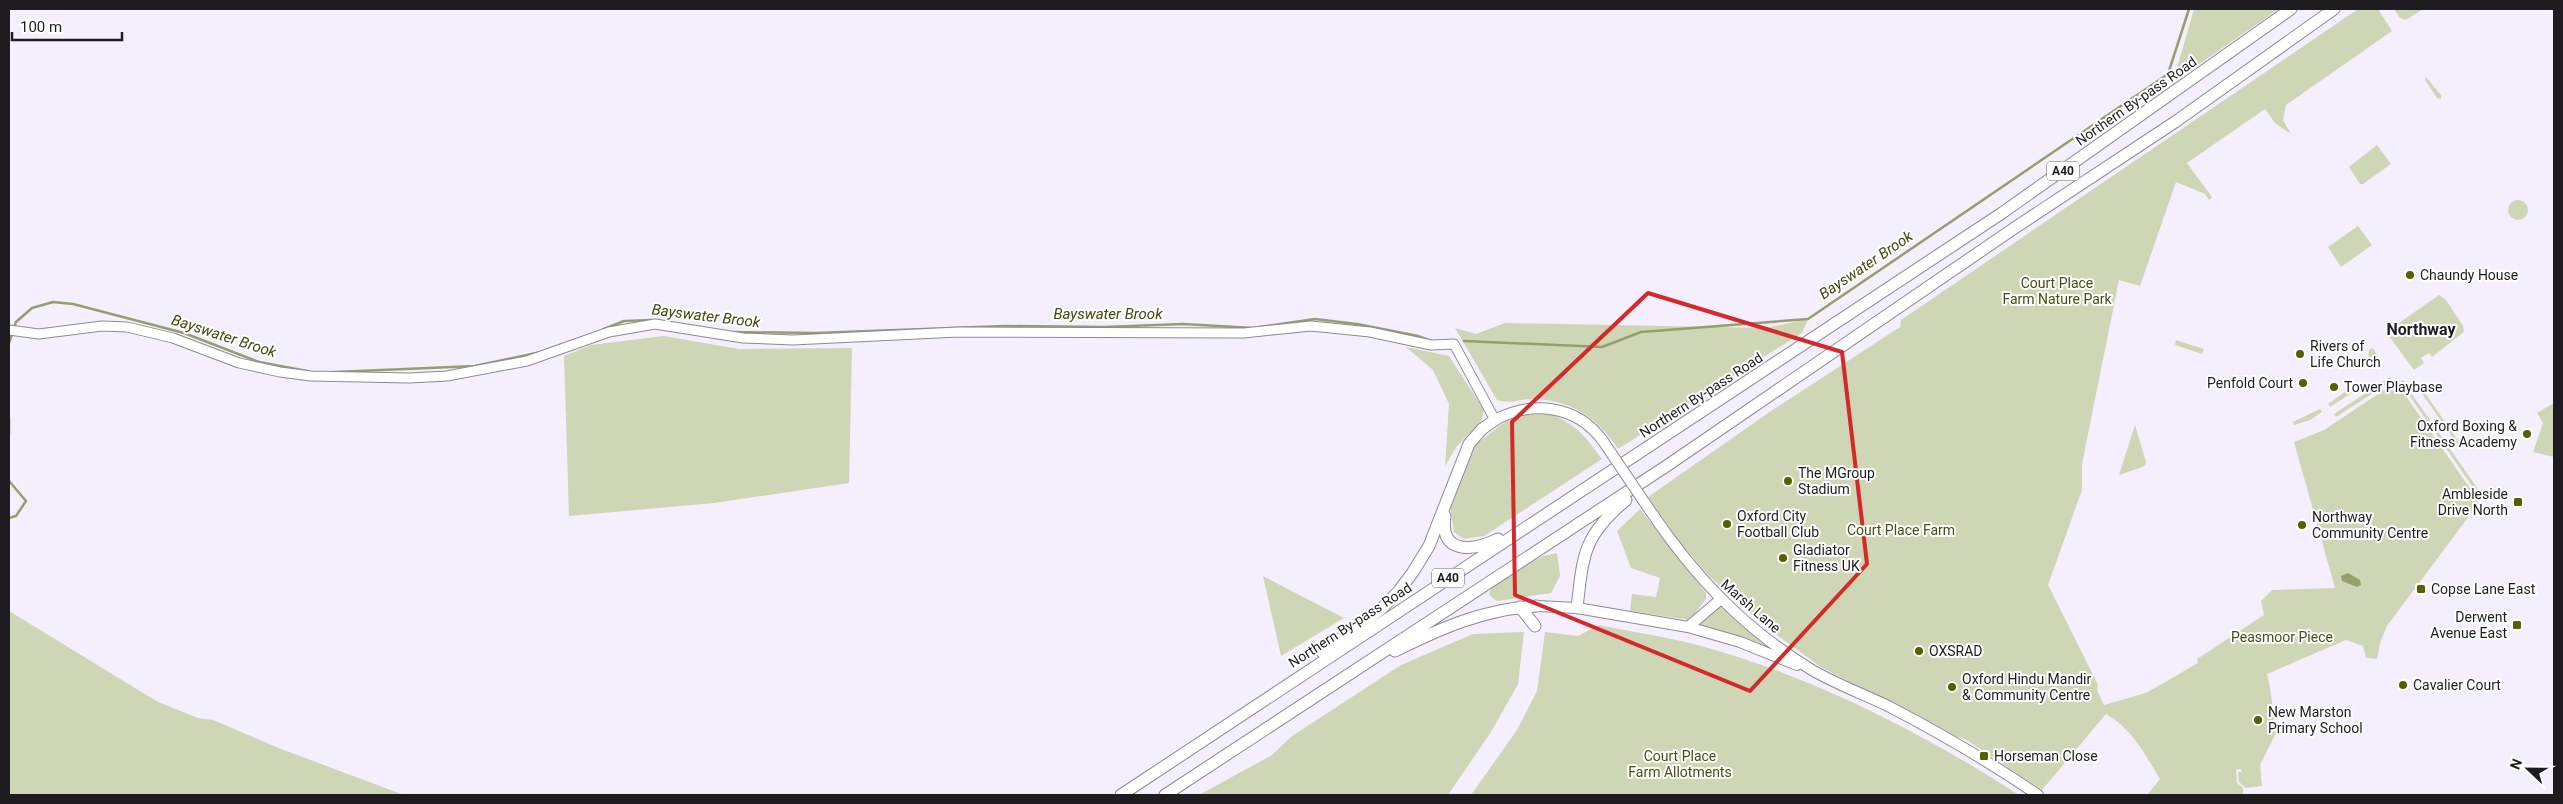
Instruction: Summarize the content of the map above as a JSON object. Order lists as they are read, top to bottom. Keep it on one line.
{"streets":{"highway":["Northern By-pass Road","A40"],"main road":["Marsh Lane"]},"districts":["Northway"],"water":["Bayswater Brook"],"parks":["Court Place Farm Nature Park","Court Place Farm","Peasmoor Piece","Court Place Farm Allotments"],"places":{"other":["Chaundy House","Rivers of Life Church","Penfold Court","Tower Playbase","Oxford Boxing & Fitness Academy","The MGroup Stadium","Oxford City Football Club","Northway Community Centre","Gladiator Fitness UK","OXSRAD","Cavalier Court","Oxford Hindu Mandir & Community Centre","New Marston Primary School"],"transit":["Ambleside Drive North","Copse Lane East","Derwent Avenue East","Horseman Close"]},"scale_bar":"100 m","north":"left"}
